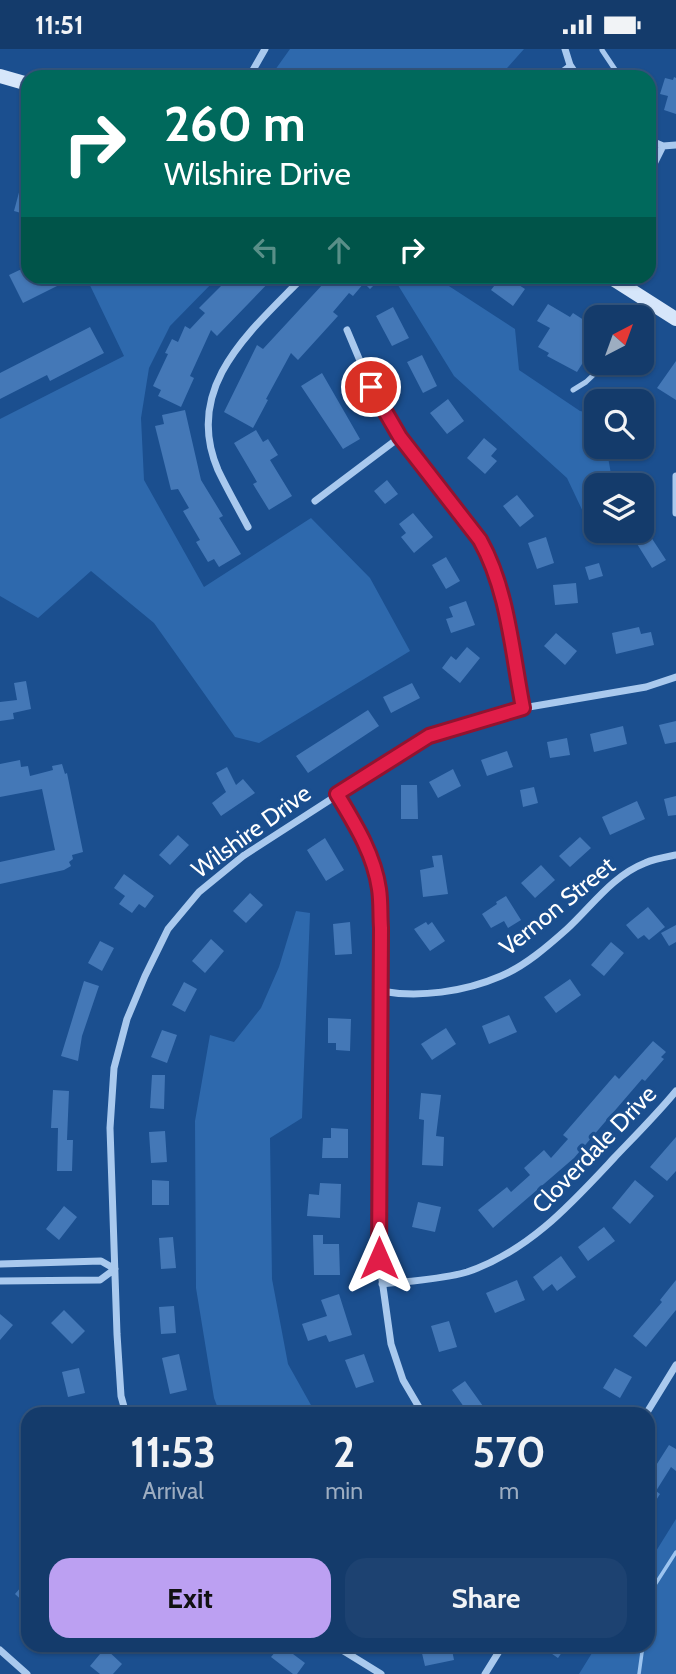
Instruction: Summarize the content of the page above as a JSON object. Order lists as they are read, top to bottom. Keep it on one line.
{"streets":{"street":["Wilshire Drive","Vernon Street","Cloverdale Drive"]},"north":"top right","page":{"status":"11:51","turn":["260 m","Wilshire Drive"],"eta":["11:53","Arrival","2","min","570","m"],"buttons":["Exit","Share"]}}
